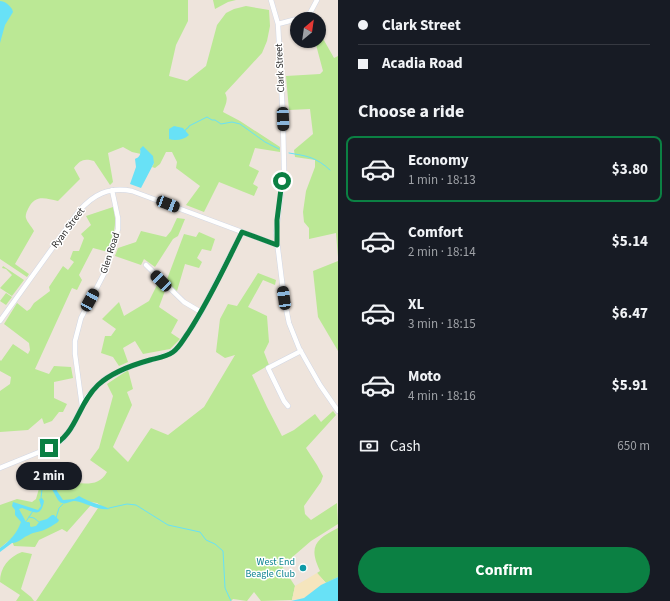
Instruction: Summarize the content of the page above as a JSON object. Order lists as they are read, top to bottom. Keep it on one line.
{"streets":{"street":["Clark Street","Ryan Street","Glen Road"]},"crossings":[["Clark Street","Ryan Street"],["Ryan Street","Glen Road"]],"places":["West End Beagle Club"],"north":"top right","page":{"banner":["Clark Street","Acadia Road"],"heading":"Choose a ride","list":[{"name":"Economy","note":"1 min · 18:13","value":"$3.80"},{"name":"Comfort","note":"2 min · 18:14","value":"$5.14"},{"name":"XL","note":"3 min · 18:15","value":"$6.47"},{"name":"Moto","note":"4 min · 18:16","value":"$5.91"}],"pay":["Cash","650 m"],"bubble":"2 min","buttons":"Confirm"}}
